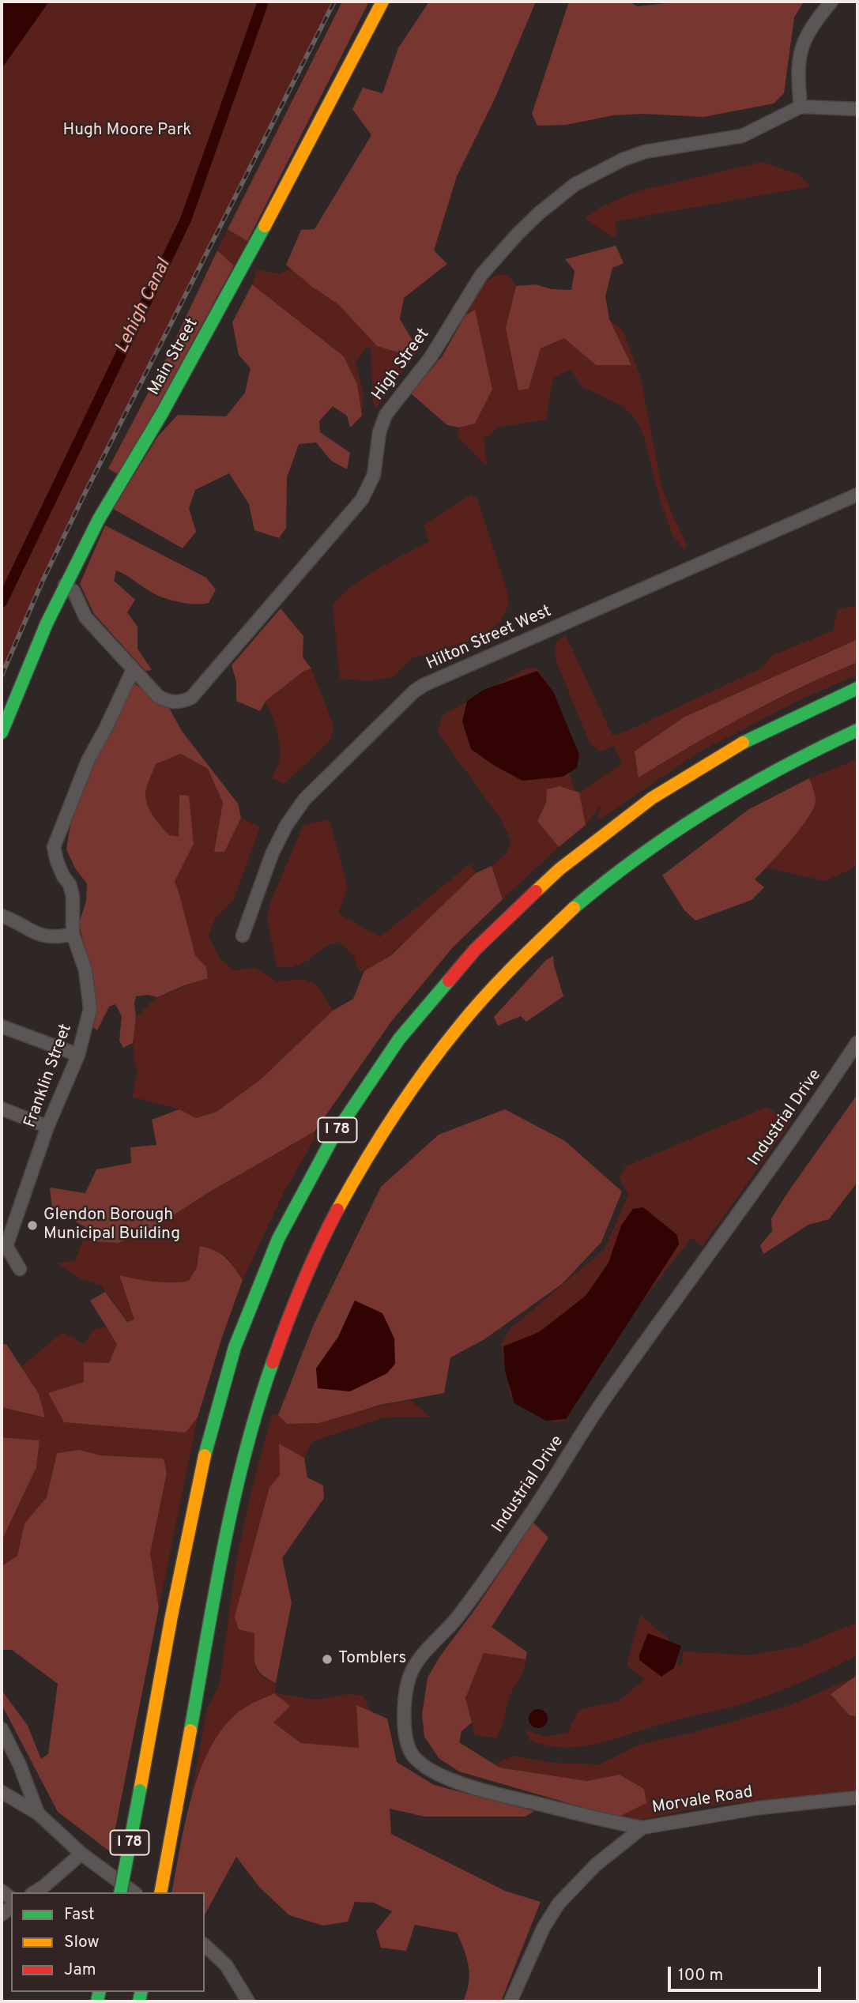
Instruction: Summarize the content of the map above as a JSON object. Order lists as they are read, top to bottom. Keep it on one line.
{"streets":{"main road":["Main Street","I 78"],"street":["High Street","Hilton Street West","Franklin Street","Industrial Drive","Morvale Road"]},"crossings":[["Main Street","High Street"],["High Street","Franklin Street"],["Industrial Drive","Morvale Road"]],"water":["Lehigh Canal"],"parks":["Hugh Moore Park"],"places":["Glendon Borough Municipal Building","Tomblers"],"legend":["Fast","Slow","Jam"],"scale_bar":"100 m"}
